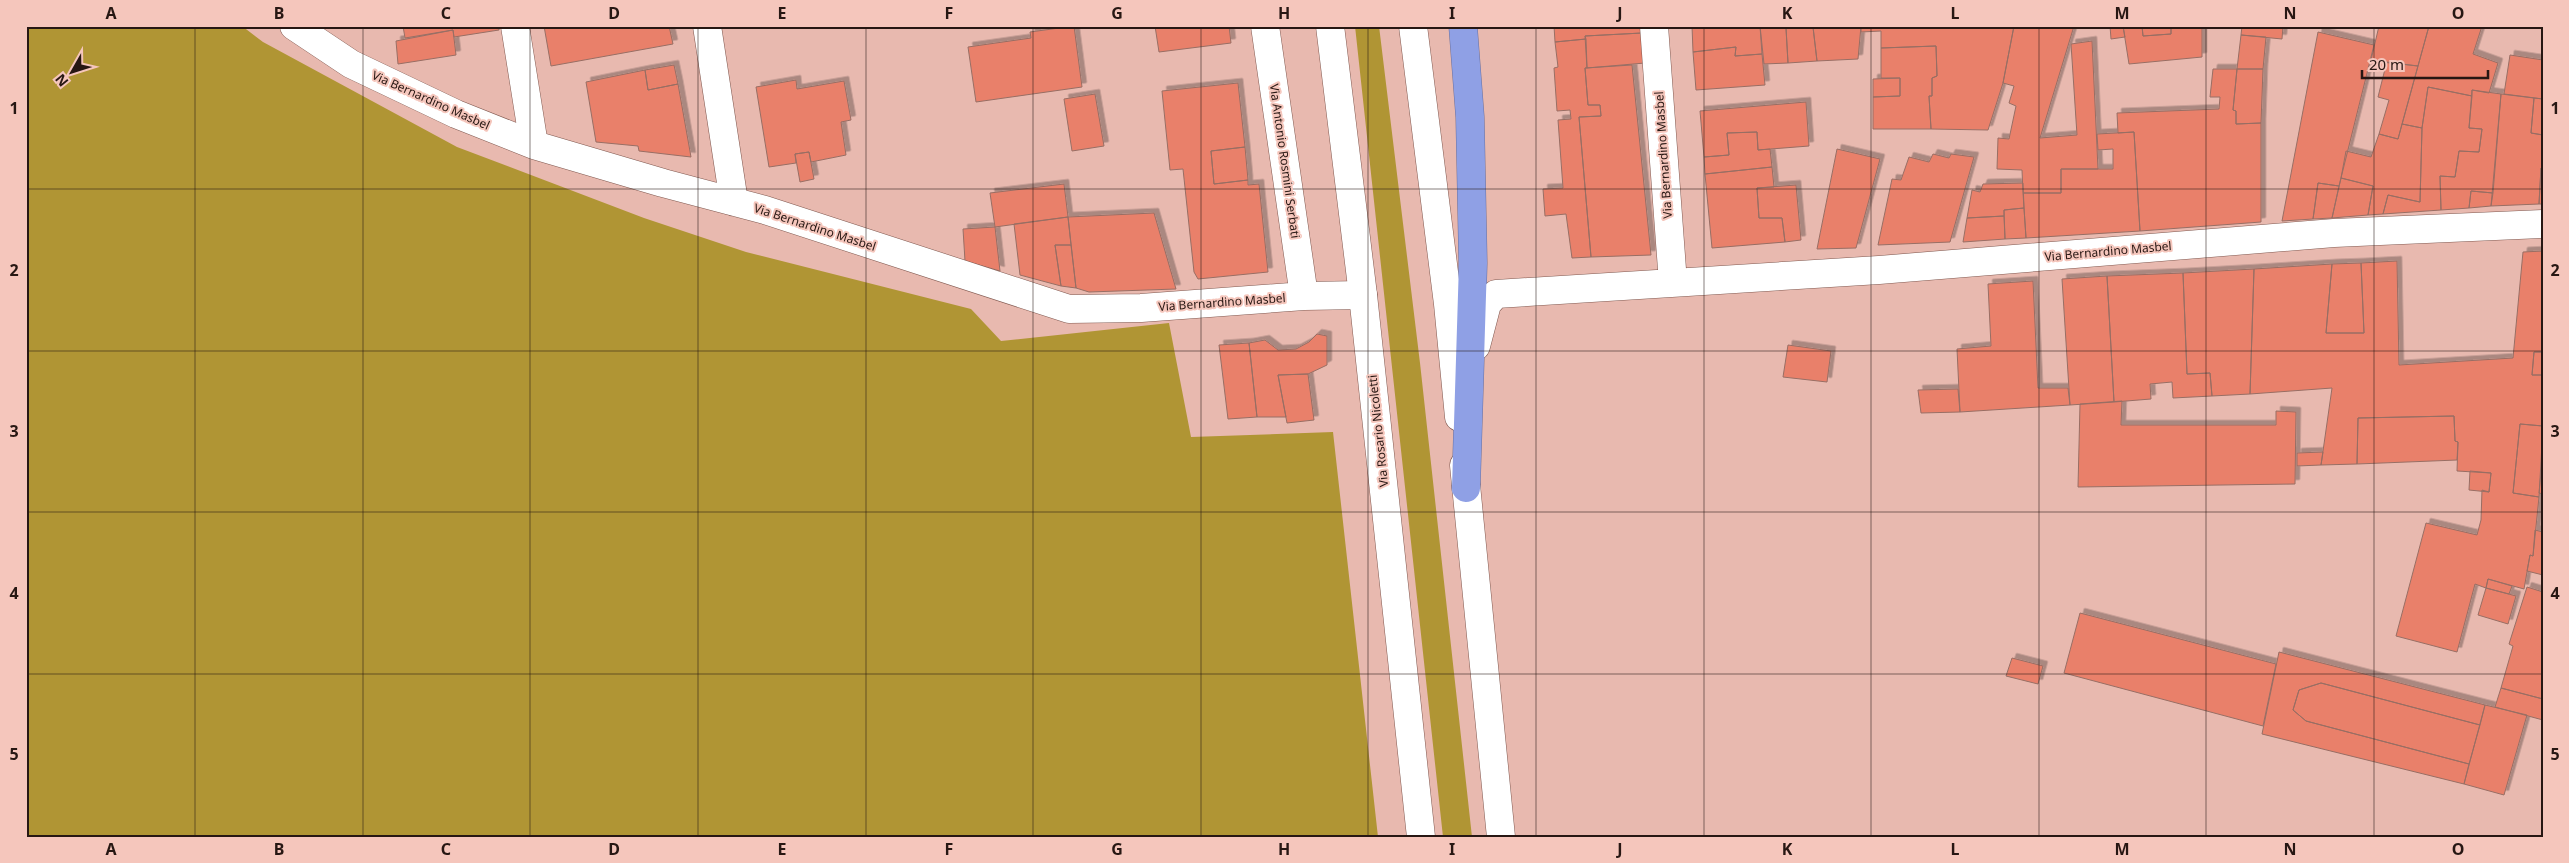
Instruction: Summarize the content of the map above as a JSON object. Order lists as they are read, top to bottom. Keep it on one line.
{"streets":{"street":["Via Bernardino Masbel","Via Antonio Rosmini Serbati","Via Rosario Nicoletti"]},"crossings":[["Via Bernardino Masbel","Via Antonio Rosmini Serbati"],["Via Bernardino Masbel","Via Rosario Nicoletti"]],"scale_bar":"20 m","north":"bottom left","grid":{"columns":["A","B","C","D","E","F","G","H","I","J","K","L","M","N","O"],"rows":["1","2","3","4","5"]}}
